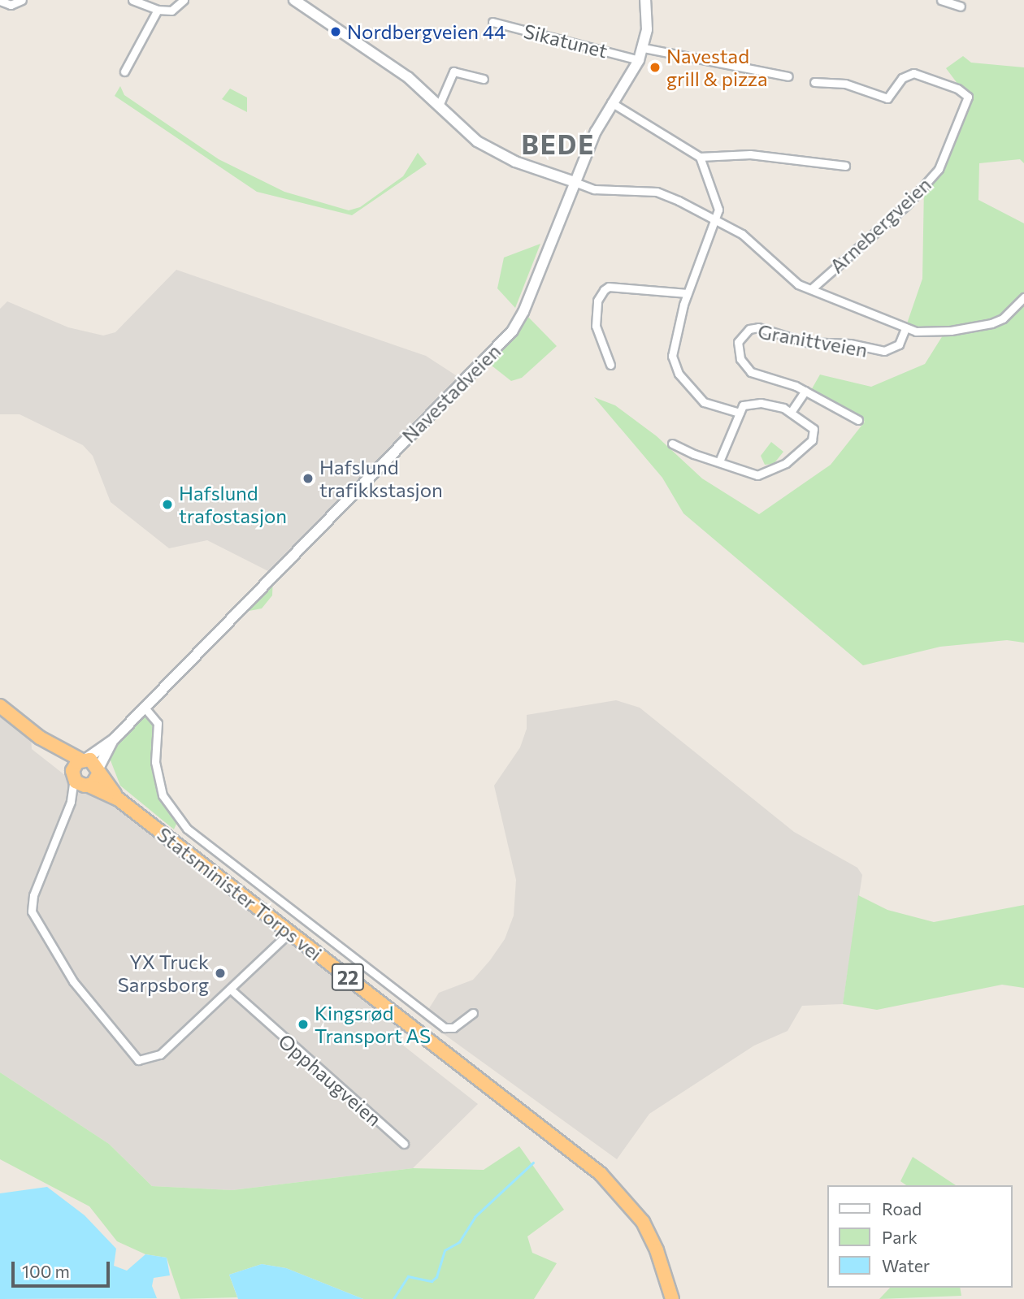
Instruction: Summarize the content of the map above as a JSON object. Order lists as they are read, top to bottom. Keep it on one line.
{"streets":{"highway":["Statsminister Torps vei","22"],"street":["Sikatunet","Arnebergveien","Granittveien","Navestadveien","Opphaugveien"]},"crossings":[["Sikatunet","Navestadveien"],["Navestadveien","Statsminister Torps vei"],["Navestadveien","22"],["Statsminister Torps vei","22"]],"districts":["BEDE"],"places":["Nordbergveien 44","Navestad grill & pizza","Hafslund trafikkstasjon","Hafslund trafostasjon","YX Truck Sarpsborg","Kingsrød Transport AS"],"legend":["Road","Park","Water"],"scale_bar":"100 m"}
